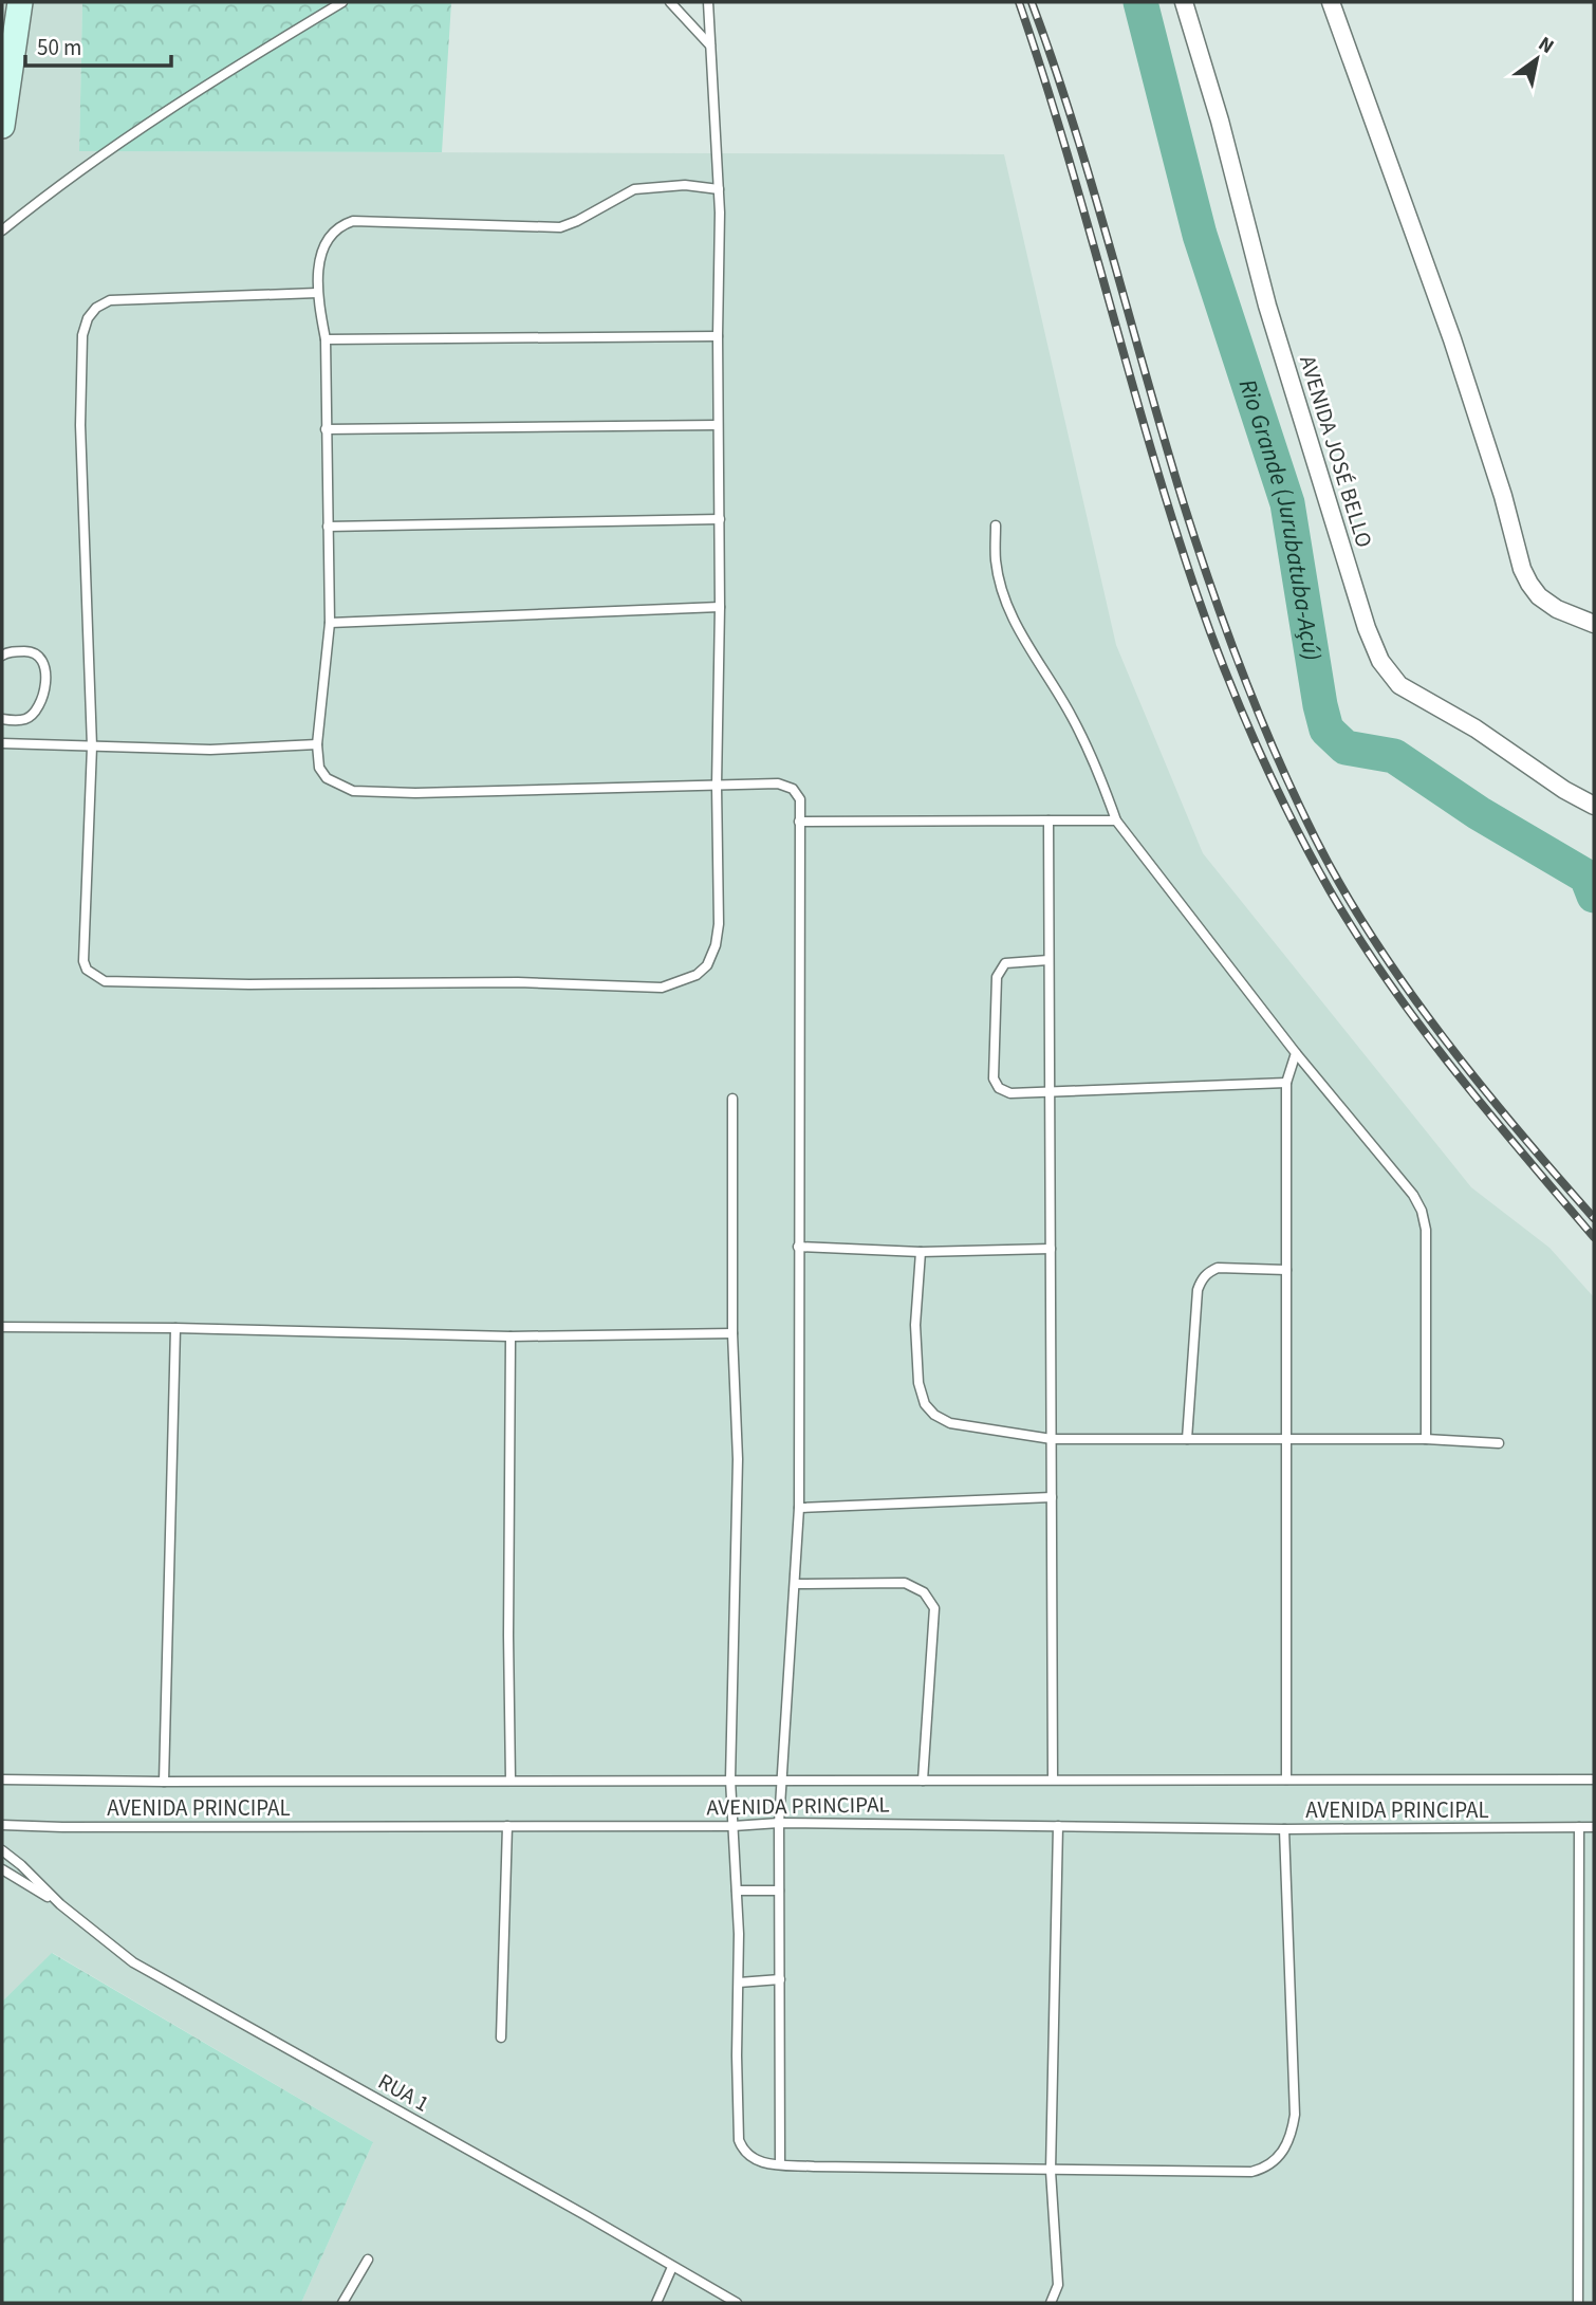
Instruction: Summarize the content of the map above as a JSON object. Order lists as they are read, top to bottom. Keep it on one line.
{"streets":{"street":["AVENIDA JOSÉ BELLO"],"lane":["AVENIDA PRINCIPAL","RUA 1"]},"water":["Rio Grande (Jurubatuba-Açú)"],"scale_bar":"50 m","north":"top right"}
